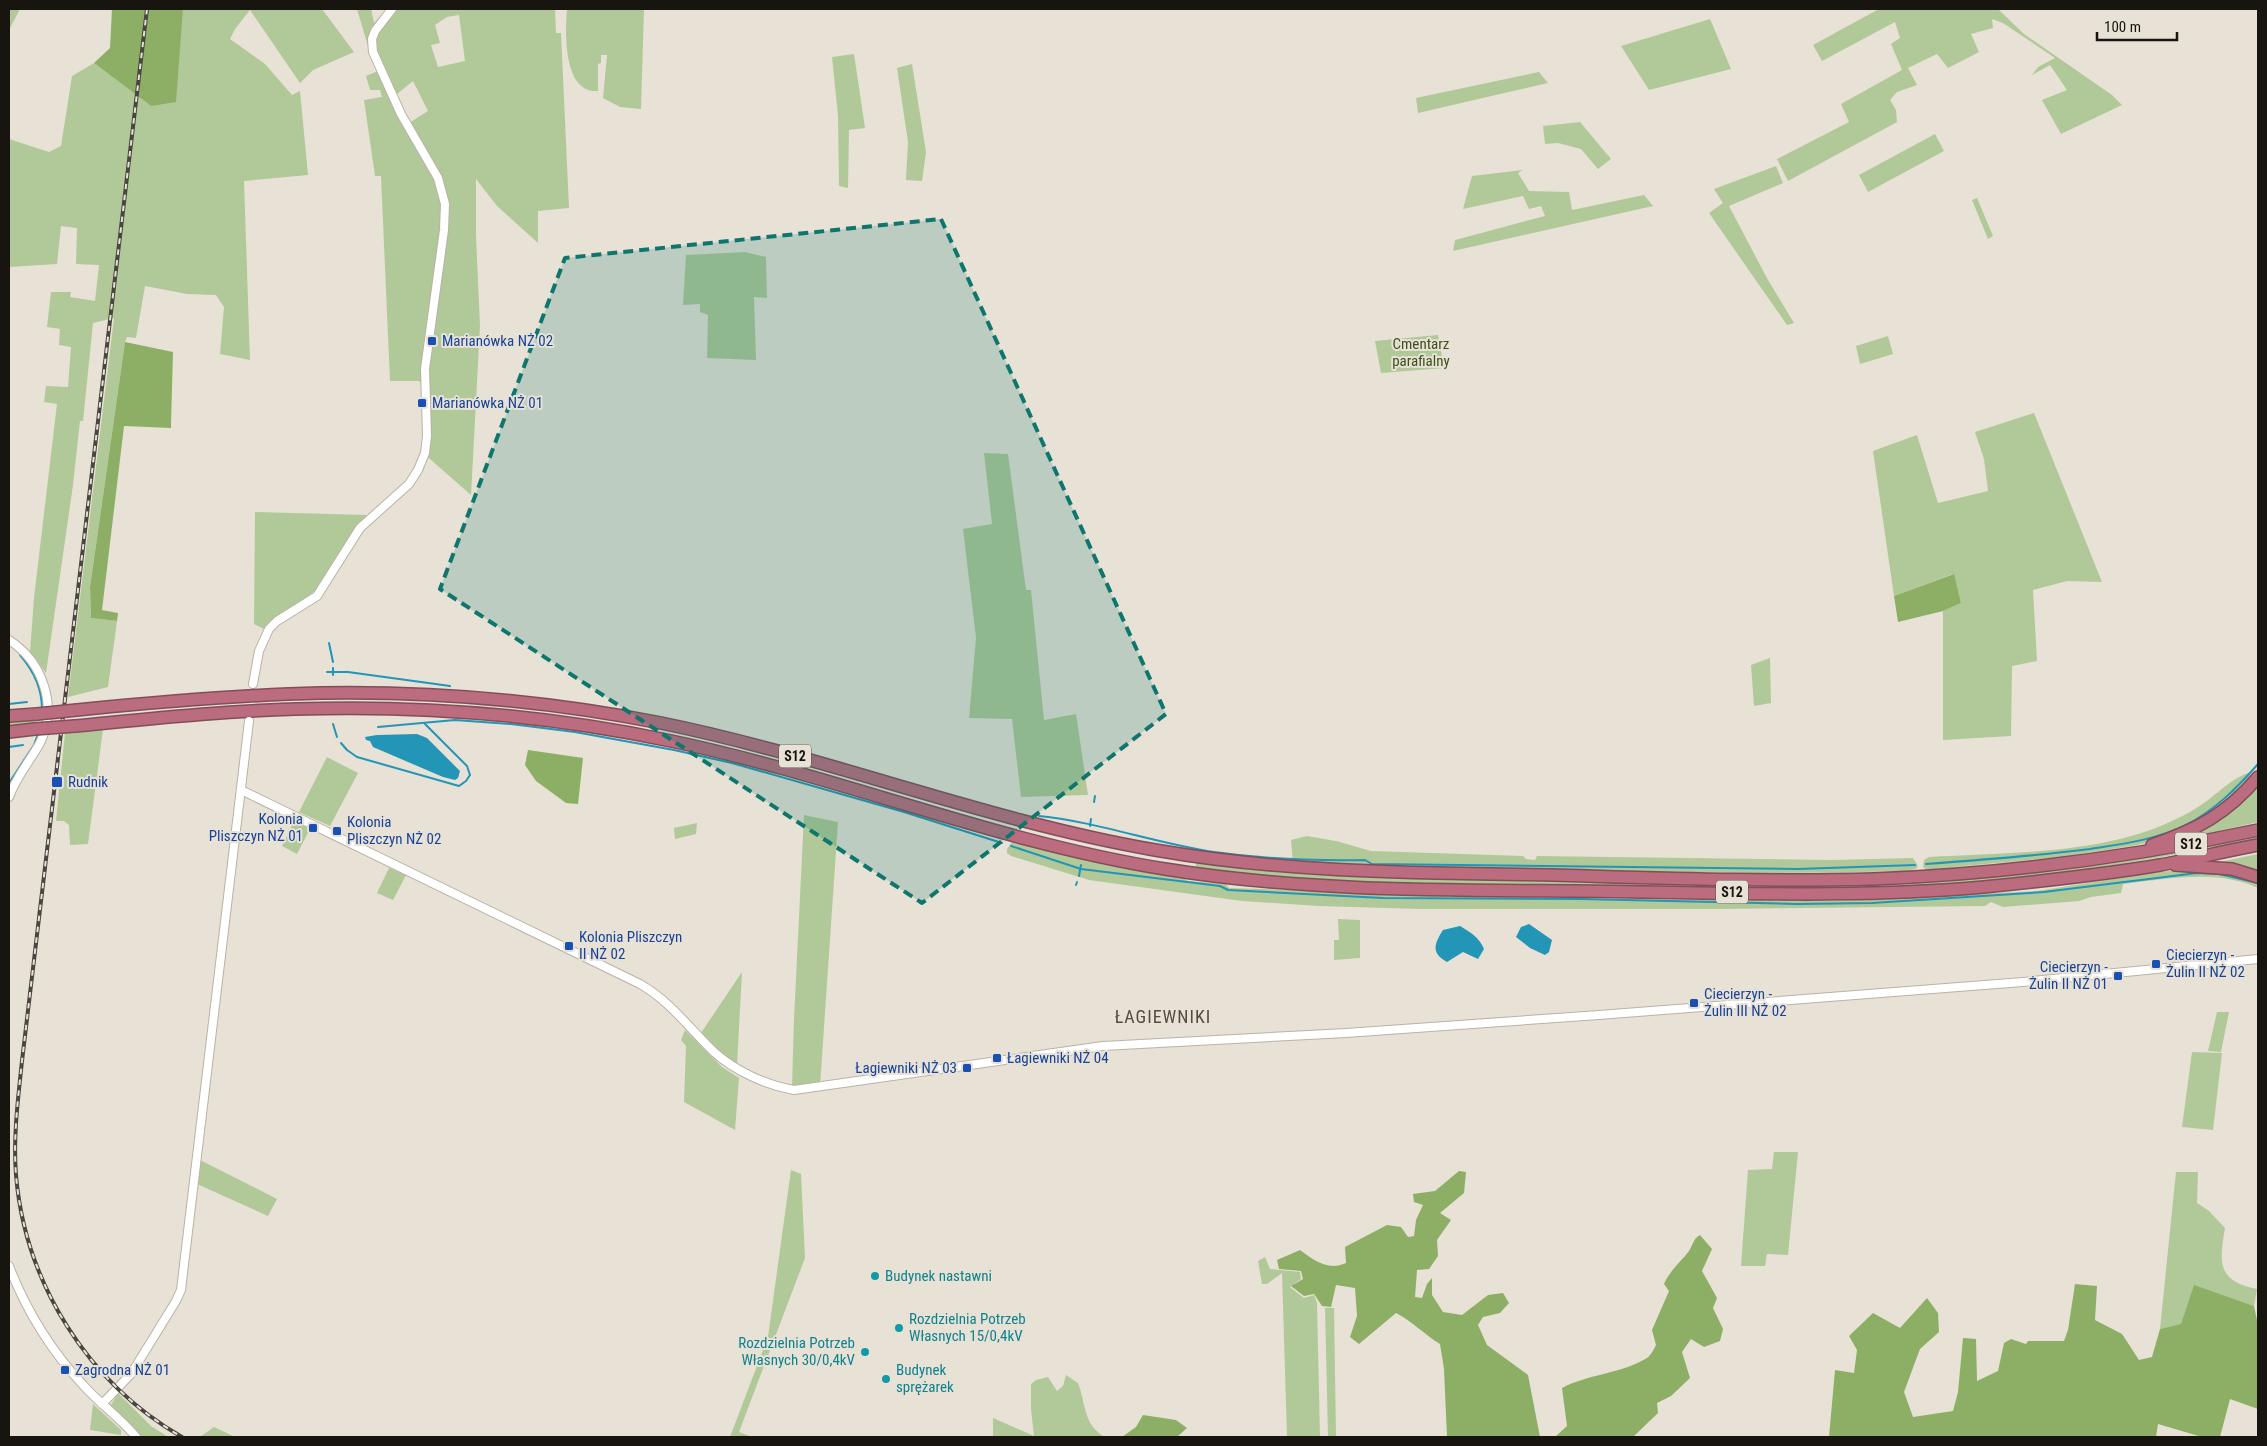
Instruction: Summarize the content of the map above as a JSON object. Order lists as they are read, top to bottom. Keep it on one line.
{"streets":{"highway":["S12"]},"districts":["ŁAGIEWNIKI"],"parks":["Cmentarz parafialny"],"places":{"transit":["Marianówka NŻ 02","Marianówka NŻ 01","Rudnik","Kolonia Pliszczyn NŻ 01","Kolonia Pliszczyn NŻ 02","Kolonia Pliszczyn II NŻ 02","Ciecierzyn - Żulin II NŻ 02","Ciecierzyn - Żulin II NŻ 01","Ciecierzyn - Żulin III NŻ 02","Łagiewniki NŻ 04","Łagiewniki NŻ 03","Zagrodna NŻ 01"],"other":["Budynek nastawni","Rozdzielnia Potrzeb Własnych 15/0,4kV","Rozdzielnia Potrzeb Własnych 30/0,4kV","Budynek sprężarek"]},"scale_bar":"100 m"}
